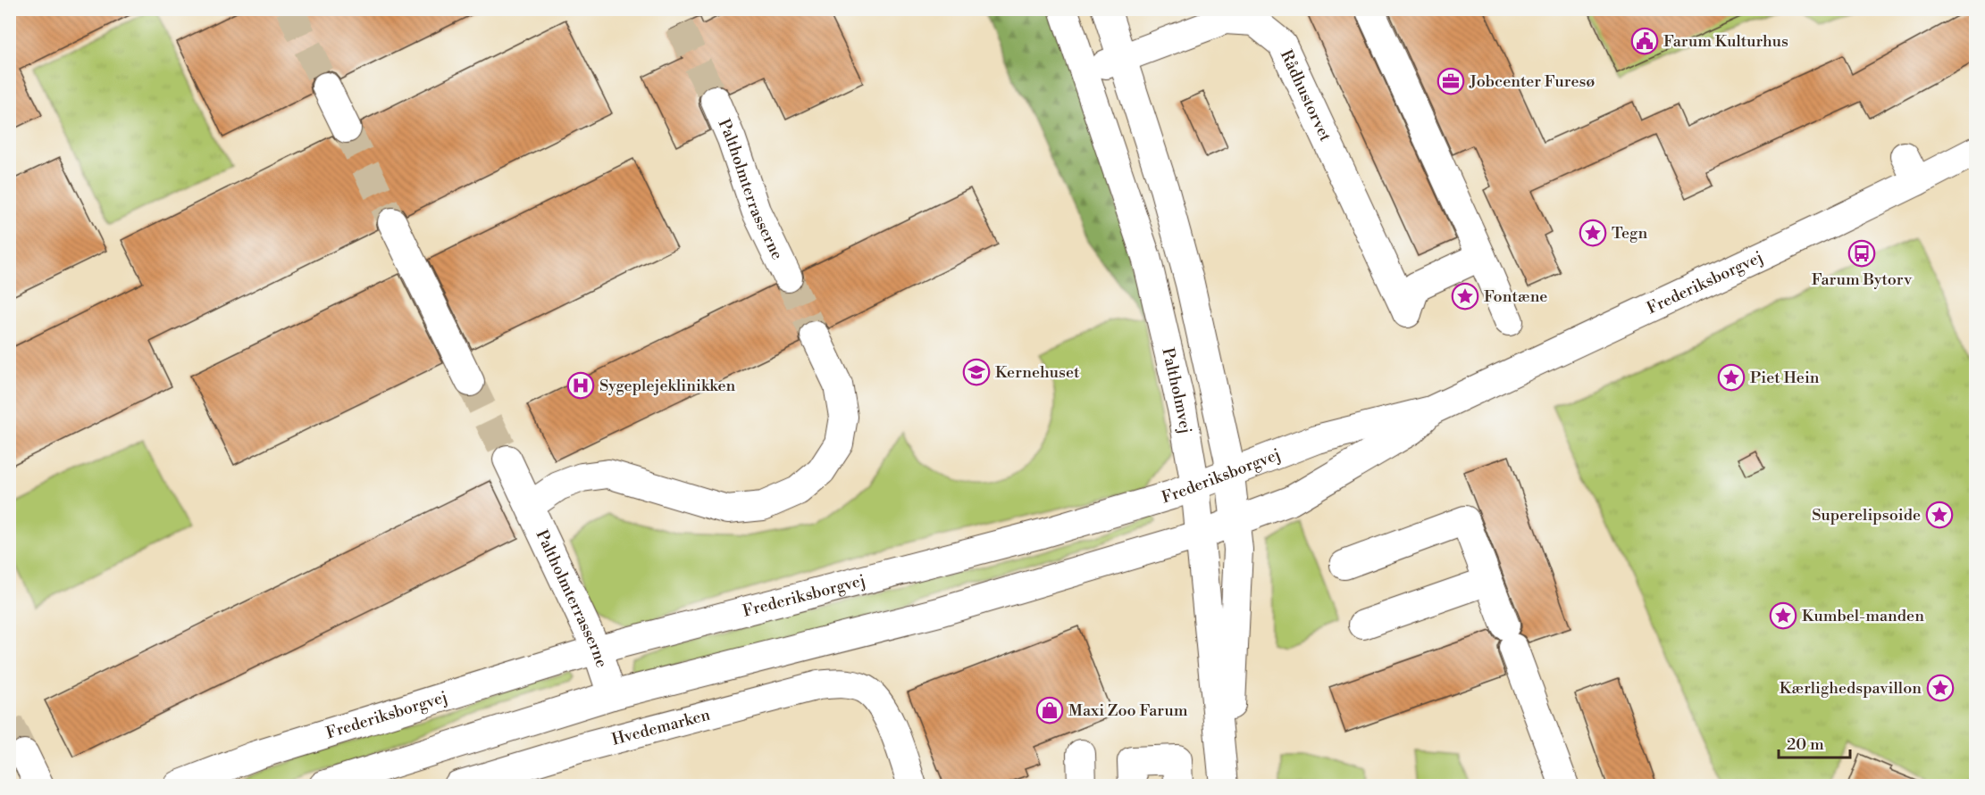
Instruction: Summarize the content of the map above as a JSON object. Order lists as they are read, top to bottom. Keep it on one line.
{"streets":{"street":["Rådhustorvet","Paltholmterrasserne","Frederiksborgvej","Paltholmvej","Hvedemarken"]},"crossings":[["Rådhustorvet","Paltholmvej"],["Paltholmterrasserne","Frederiksborgvej"],["Frederiksborgvej","Paltholmvej"]],"places":{"public building":["Farum Kulturhus"],"office":["Jobcenter Furesø"],"place":["Tegn","Fontæne","Piet Hein","Superelipsoide","Kumbel-manden","Kærlighedspavillon"],"bus stop":["Farum Bytorv"],"school or university":["Kernehuset"],"hospital":["Sygeplejeklinikken"],"shop":["Maxi Zoo Farum"]},"scale_bar":"20 m"}
